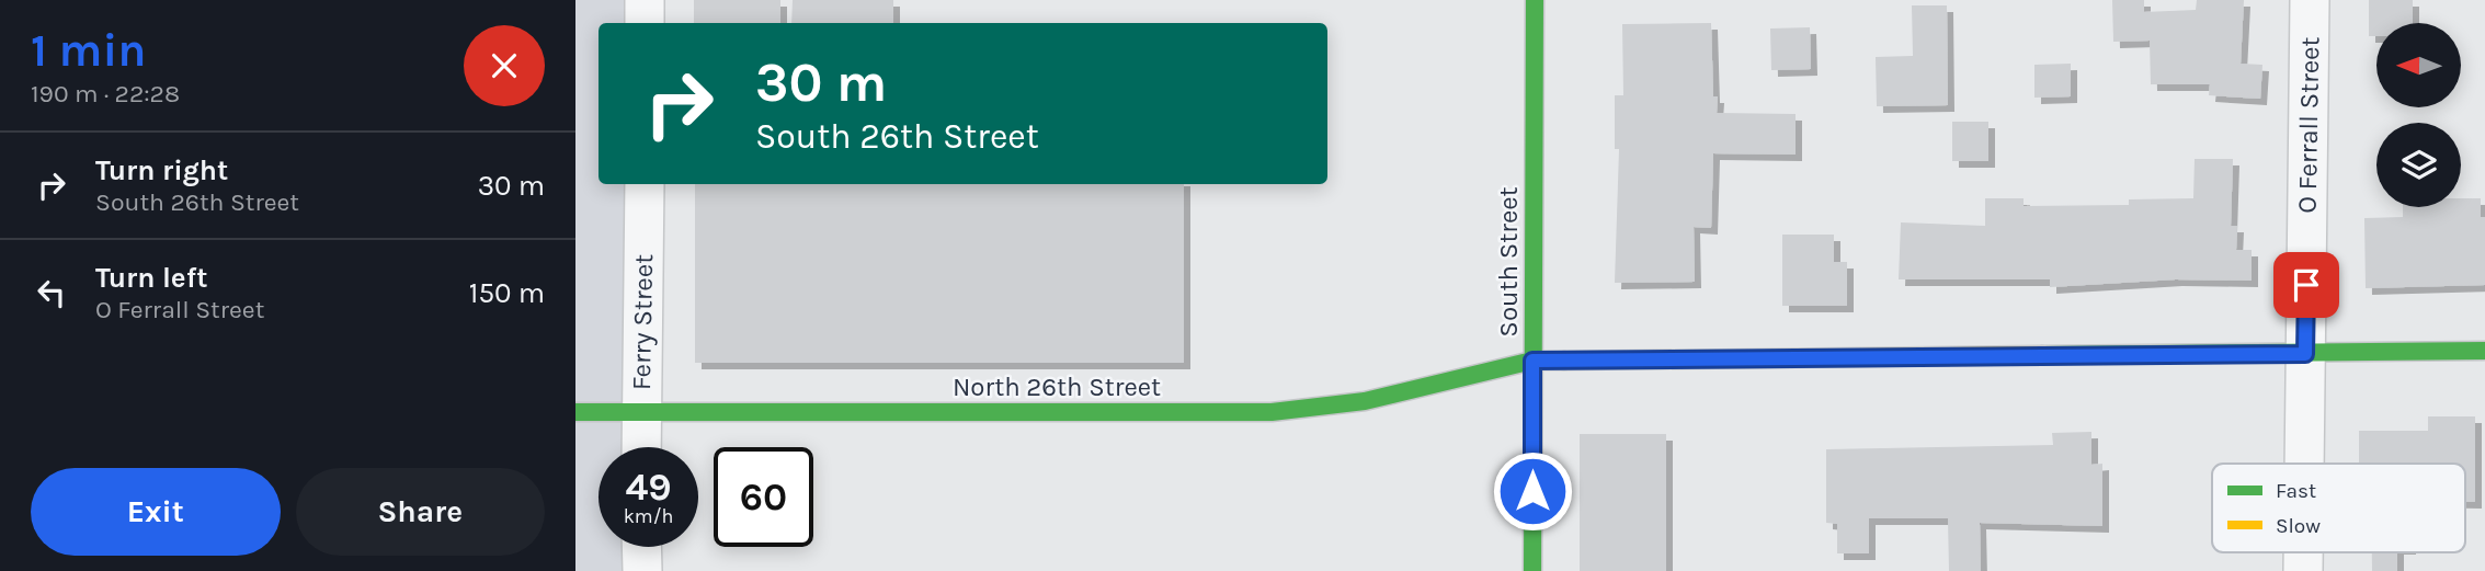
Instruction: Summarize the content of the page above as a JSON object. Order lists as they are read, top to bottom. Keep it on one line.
{"streets":{"street":["O Ferrall Street","South Street","Ferry Street","North 26th Street"]},"crossings":[["O Ferrall Street","North 26th Street"],["South Street","North 26th Street"],["Ferry Street","North 26th Street"]],"legend":["Fast","Slow"],"north":"left","page":{"heading":["1 min","190 m · 22:28"],"turn":["30 m","South 26th Street"],"list":[{"name":"Turn right","note":"South 26th Street","value":"30 m"},{"name":"Turn left","note":"O Ferrall Street","value":"150 m"}],"speed":"49 km/h","limit":"60","buttons":["Exit","Share"]}}
